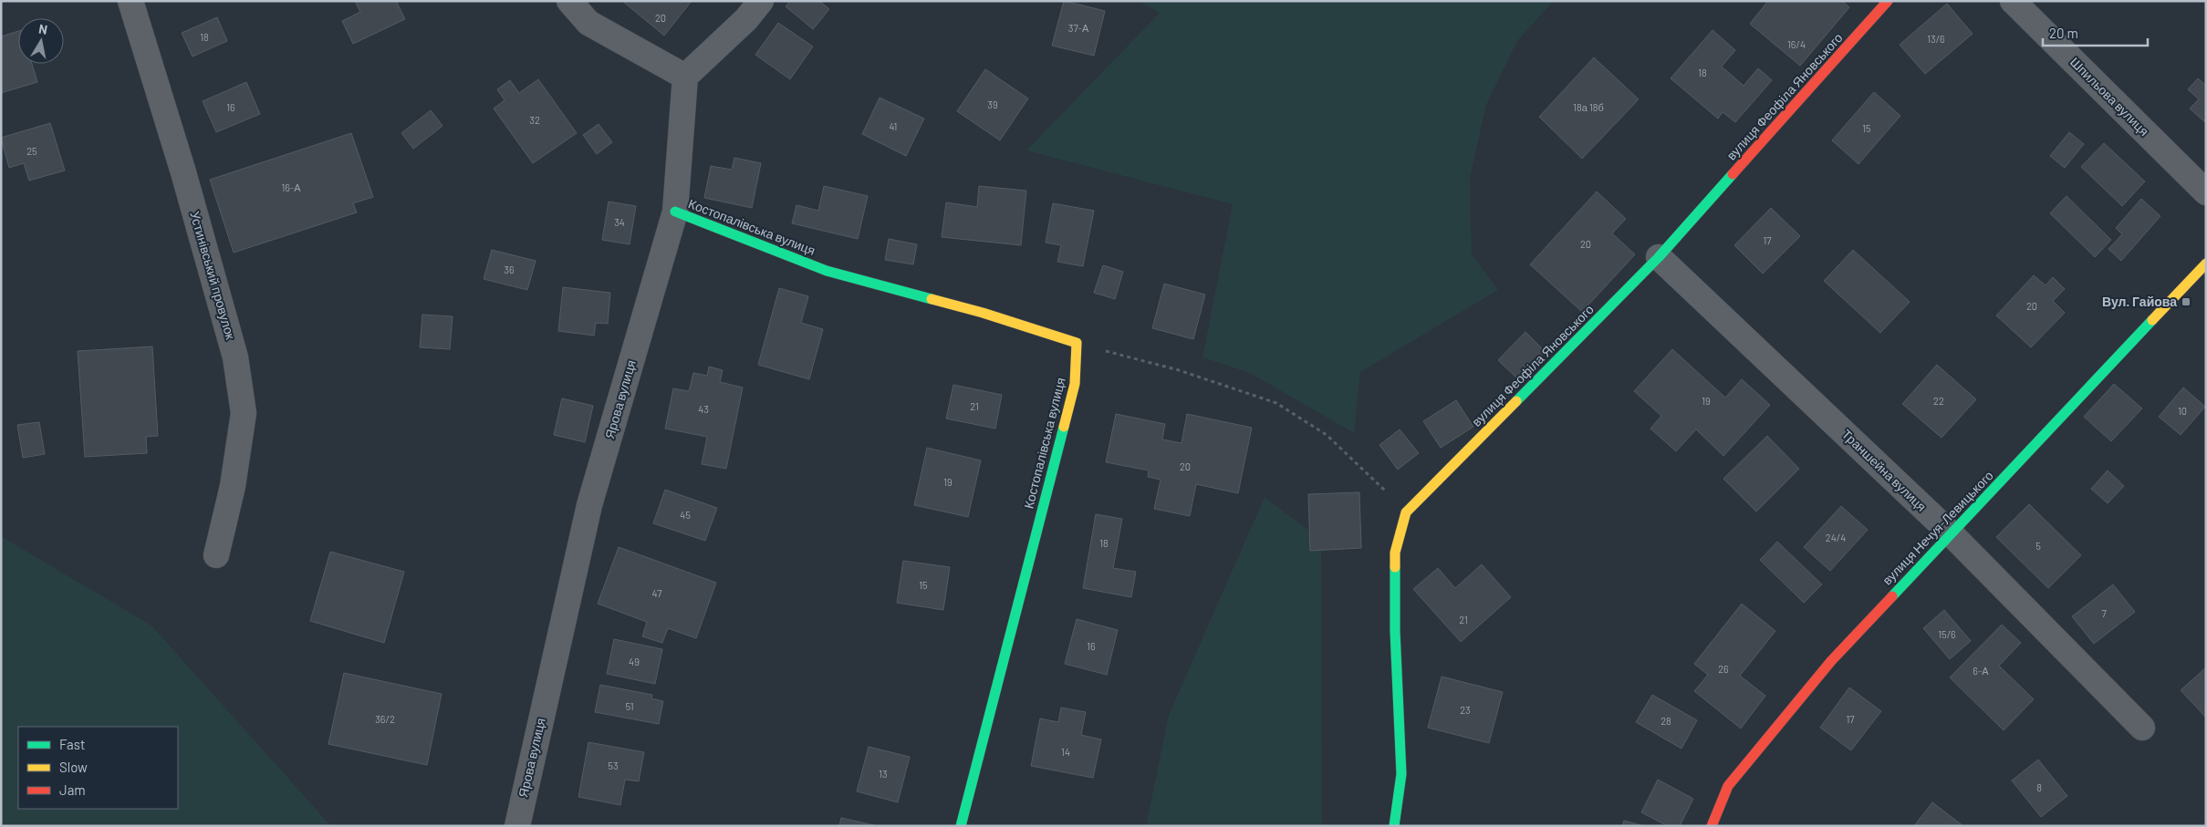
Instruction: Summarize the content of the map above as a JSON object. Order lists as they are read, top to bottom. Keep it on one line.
{"streets":{"street":["вулиця Феофіла Яновського","Шпильова вулиця","Костопалівська вулиця","Устинівський провулок","Ярова вулиця","Траншейна вулиця","вулиця Нечуя-Левицького"]},"crossings":[["вулиця Феофіла Яновського","Траншейна вулиця"],["Костопалівська вулиця","Ярова вулиця"],["Траншейна вулиця","вулиця Нечуя-Левицького"]],"places":{"transit":["Вул. Гайова"]},"house_numbers":["20","37-А","18","13/6","16/4","18","39","16","18а 18б","32","41","15","25","16-А","34","17","20","36","20","19","22","21","43","10","20","19","45","24/4","18","5","15","47","7","21","15/6","16","49","26","6-А","51","23","36/2","17","28","14","53","13","8"],"legend":["Fast","Slow","Jam"],"scale_bar":"20 m","north":"top"}
